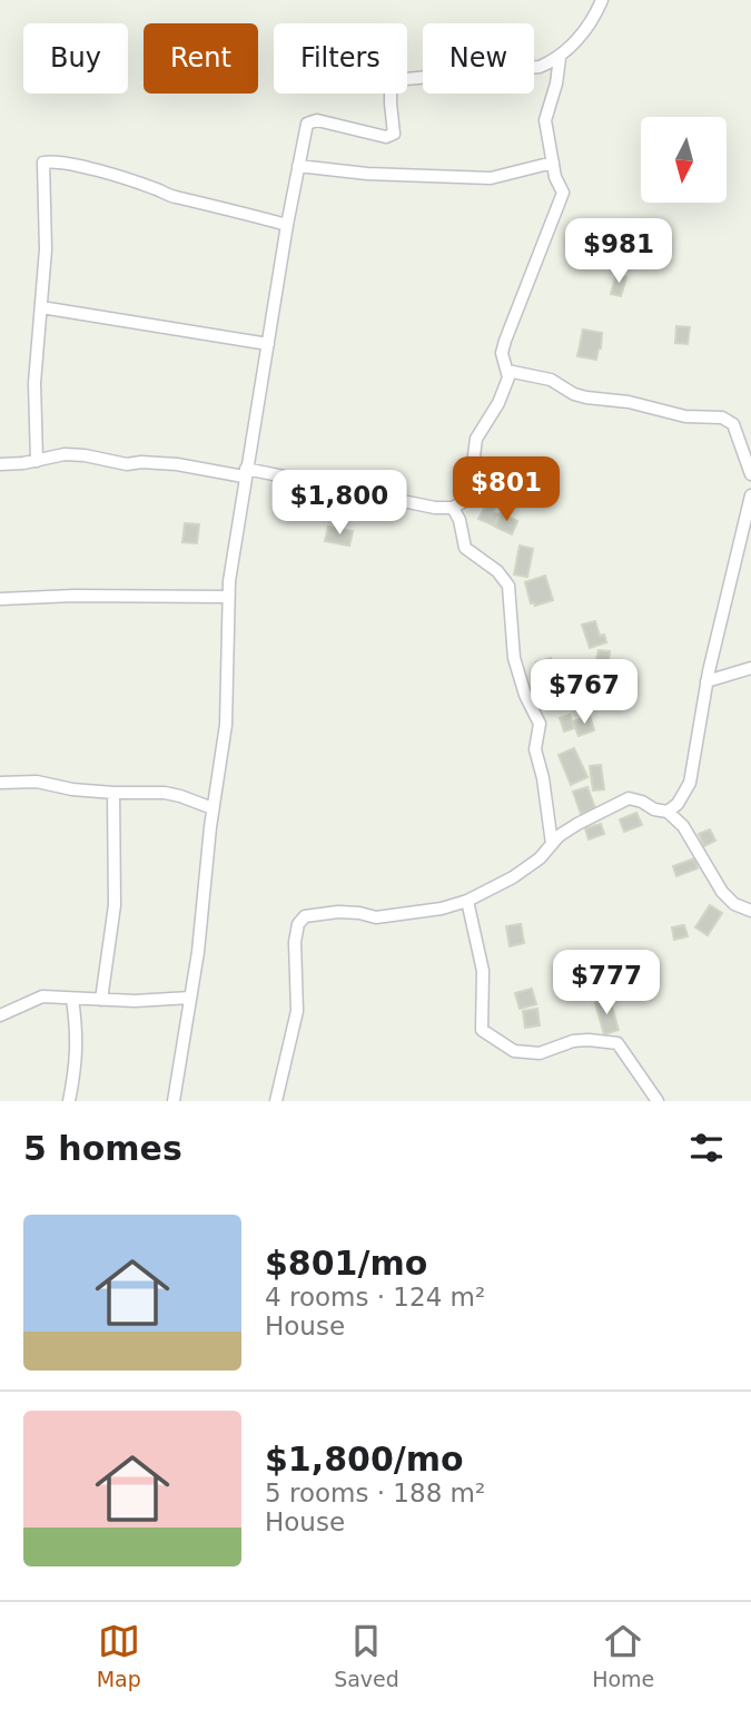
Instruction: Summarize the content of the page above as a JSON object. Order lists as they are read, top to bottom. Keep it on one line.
{"north":"bottom","page":{"chip":["Buy","Rent","Filters","New"],"price":["$981","$801","$1,800","$767","$777"],"heading":"5 homes","list":[{"name":"$801/mo","note":"4 rooms · 124 m² · House"},{"name":"$1,800/mo","note":"5 rooms · 188 m² · House"}],"tabs":["Map","Saved","Home"]}}
